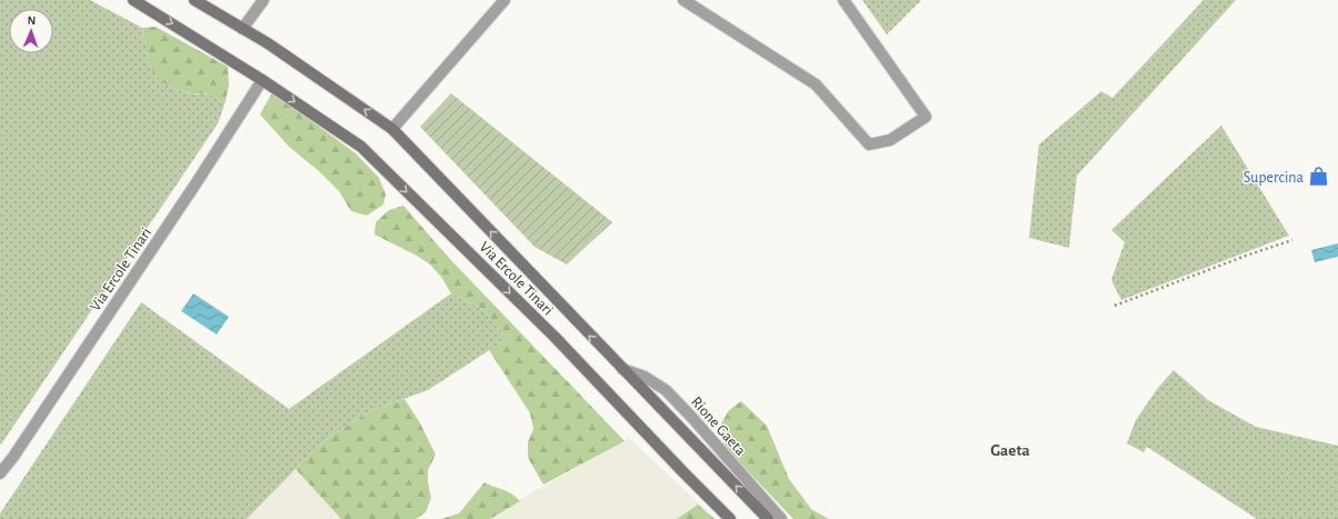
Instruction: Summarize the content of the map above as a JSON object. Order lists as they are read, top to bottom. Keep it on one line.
{"streets":{"street":["Via Ercole Tinari","Rione Gaeta"]},"crossings":[["Via Ercole Tinari","Rione Gaeta"]],"districts":["Gaeta"],"places":{"shop":["Supercina"]},"north":"top"}
